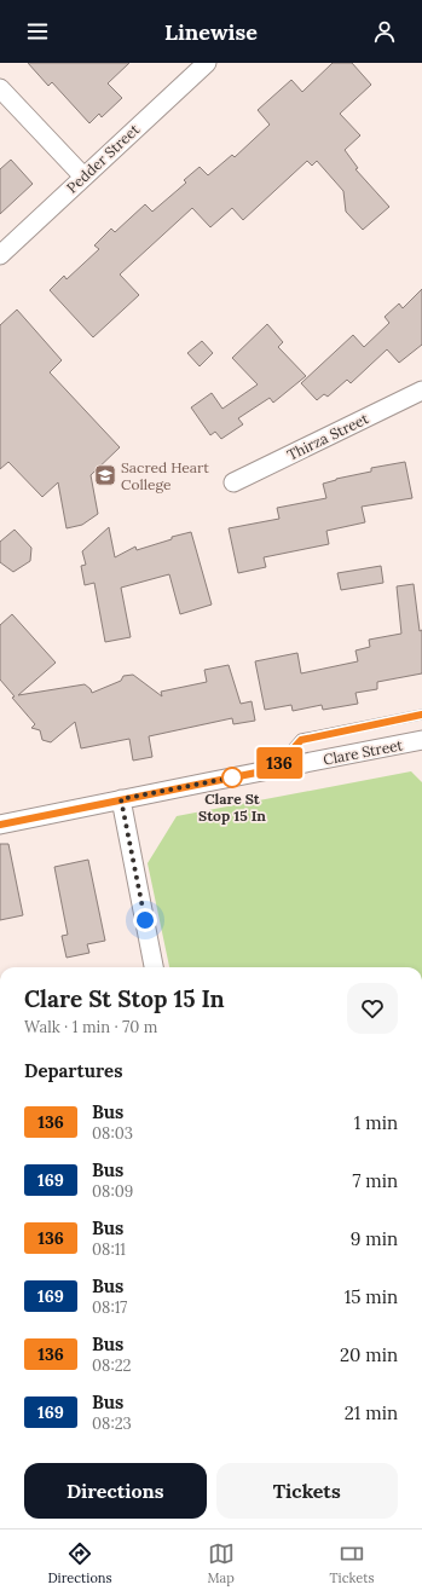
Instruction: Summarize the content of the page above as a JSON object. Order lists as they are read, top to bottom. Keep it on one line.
{"streets":{"street":["Pedder Street","Thirza Street","Clare Street"]},"places":{"school or university":["Sacred Heart College"],"other":["Clare St Stop 15 In"]},"lines":["bus line 136"],"page":{"header":"Linewise","on_map":"136","heading":[["Clare St Stop 15 In","Walk · 1 min · 70 m"],"Departures"],"list":[{"mark":"136","name":"Bus","note":"08:03","value":"1 min"},{"mark":"169","name":"Bus","note":"08:09","value":"7 min"},{"mark":"136","name":"Bus","note":"08:11","value":"9 min"},{"mark":"169","name":"Bus","note":"08:17","value":"15 min"},{"mark":"136","name":"Bus","note":"08:22","value":"20 min"},{"mark":"169","name":"Bus","note":"08:23","value":"21 min"}],"buttons":["Directions","Tickets"],"tabs":["Directions","Map","Tickets"]}}
